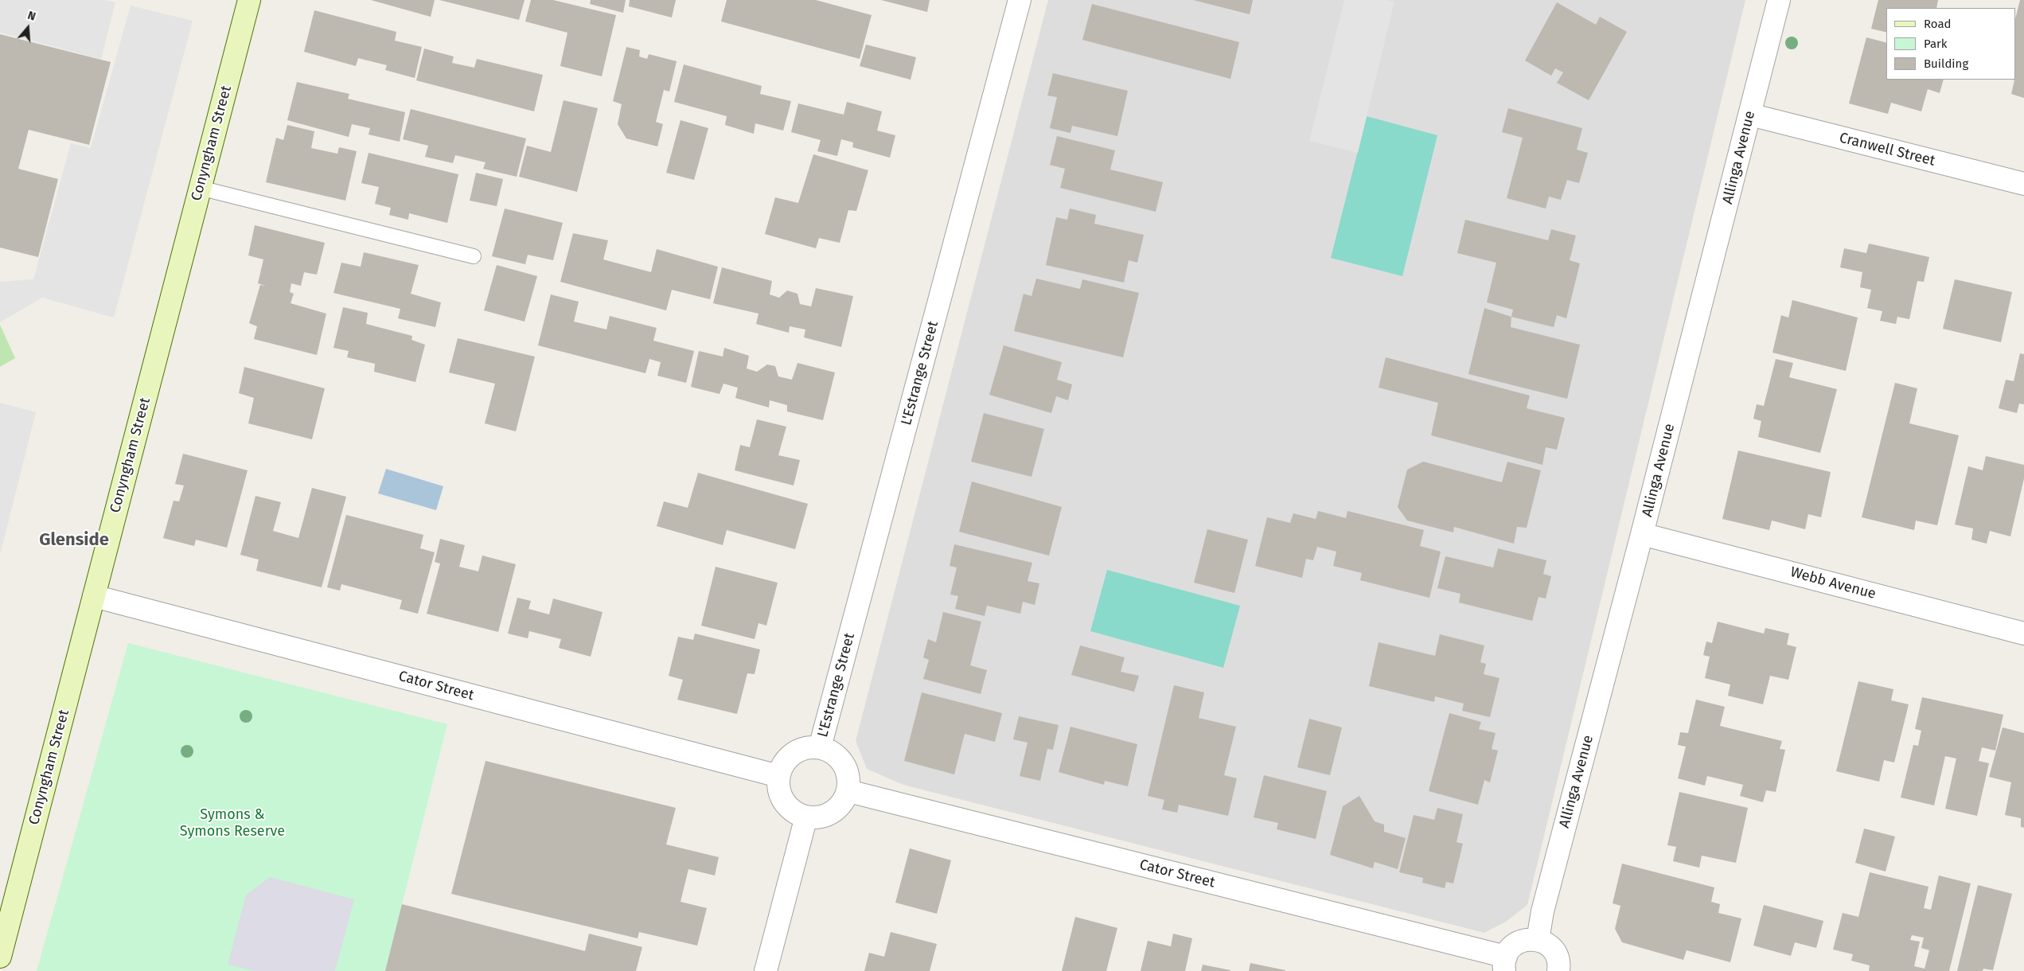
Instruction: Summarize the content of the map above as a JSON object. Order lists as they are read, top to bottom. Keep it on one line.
{"streets":{"street":["Conyngham Street","Cranwell Street","Allinga Avenue","L'Estrange Street","Webb Avenue","Cator Street"]},"crossings":[["Conyngham Street","Cator Street"],["Cranwell Street","Allinga Avenue"],["Allinga Avenue","Webb Avenue"],["L'Estrange Street","Cator Street"]],"districts":["Glenside"],"parks":["Symons & Symons Reserve"],"legend":["Road","Park","Building"],"north":"top"}
